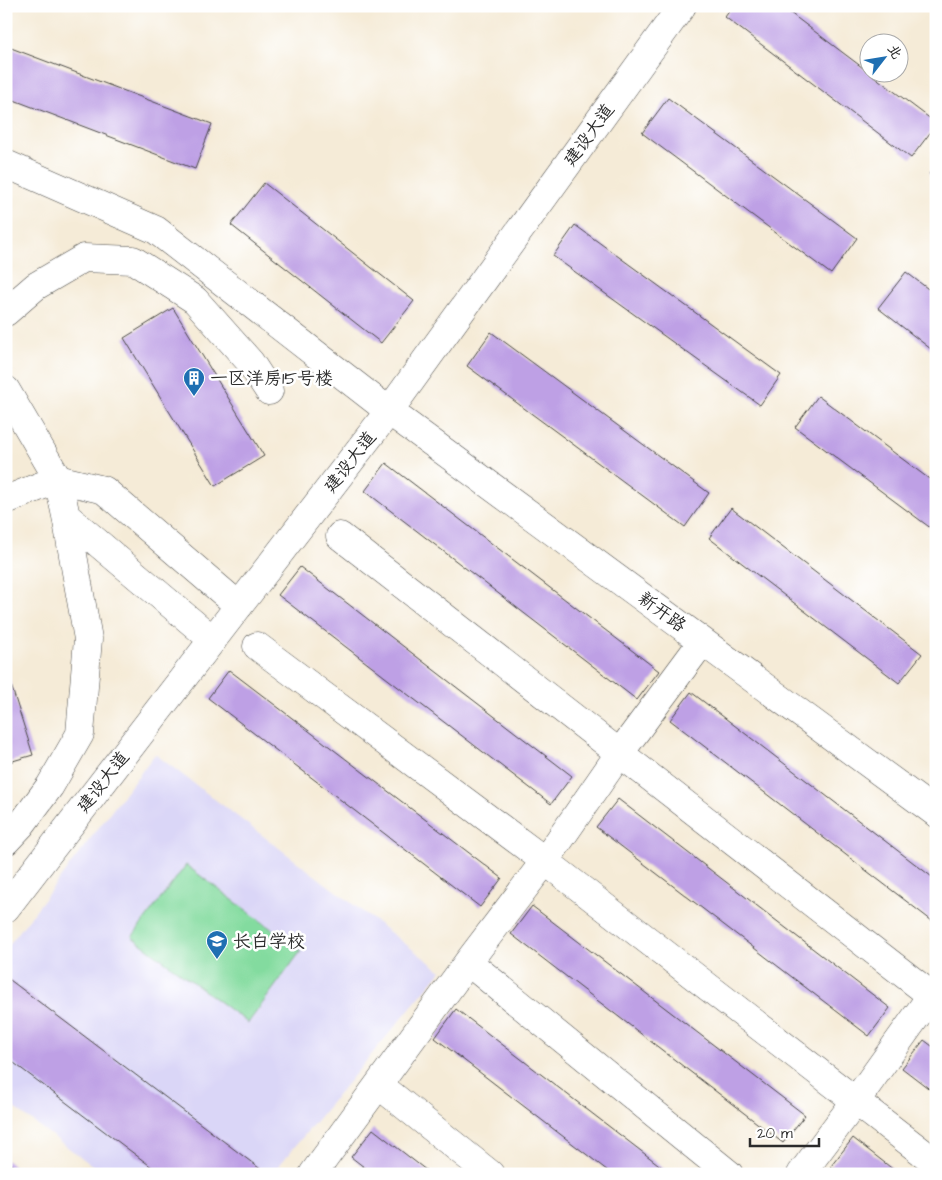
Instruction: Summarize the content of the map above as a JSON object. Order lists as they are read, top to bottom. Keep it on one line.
{"streets":{"street":["建设大道","新开路"]},"crossings":[["建设大道","新开路"]],"places":{"building":["一区洋房15号楼"],"school or university":["长白学校"]},"scale_bar":"20 m","north":"top right"}
